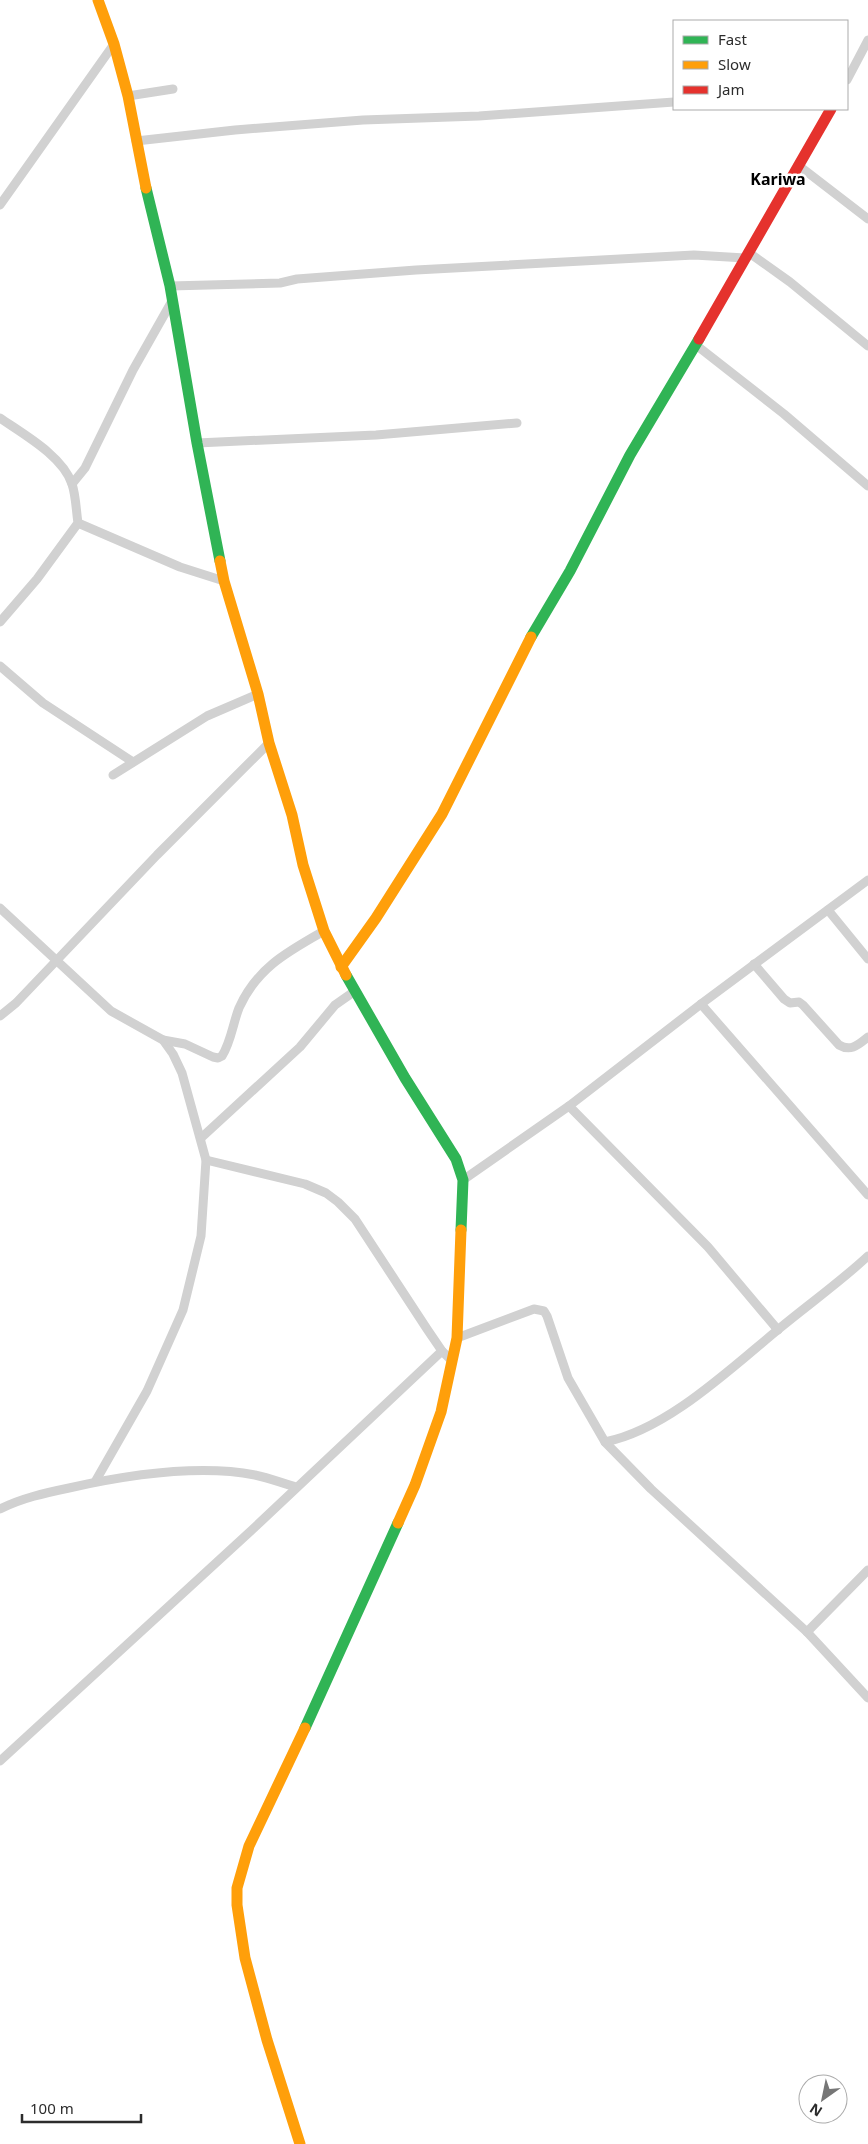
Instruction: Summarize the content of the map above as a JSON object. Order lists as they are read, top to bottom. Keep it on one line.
{"districts":["Kariwa"],"legend":["Fast","Slow","Jam"],"scale_bar":"100 m","north":"bottom left"}
